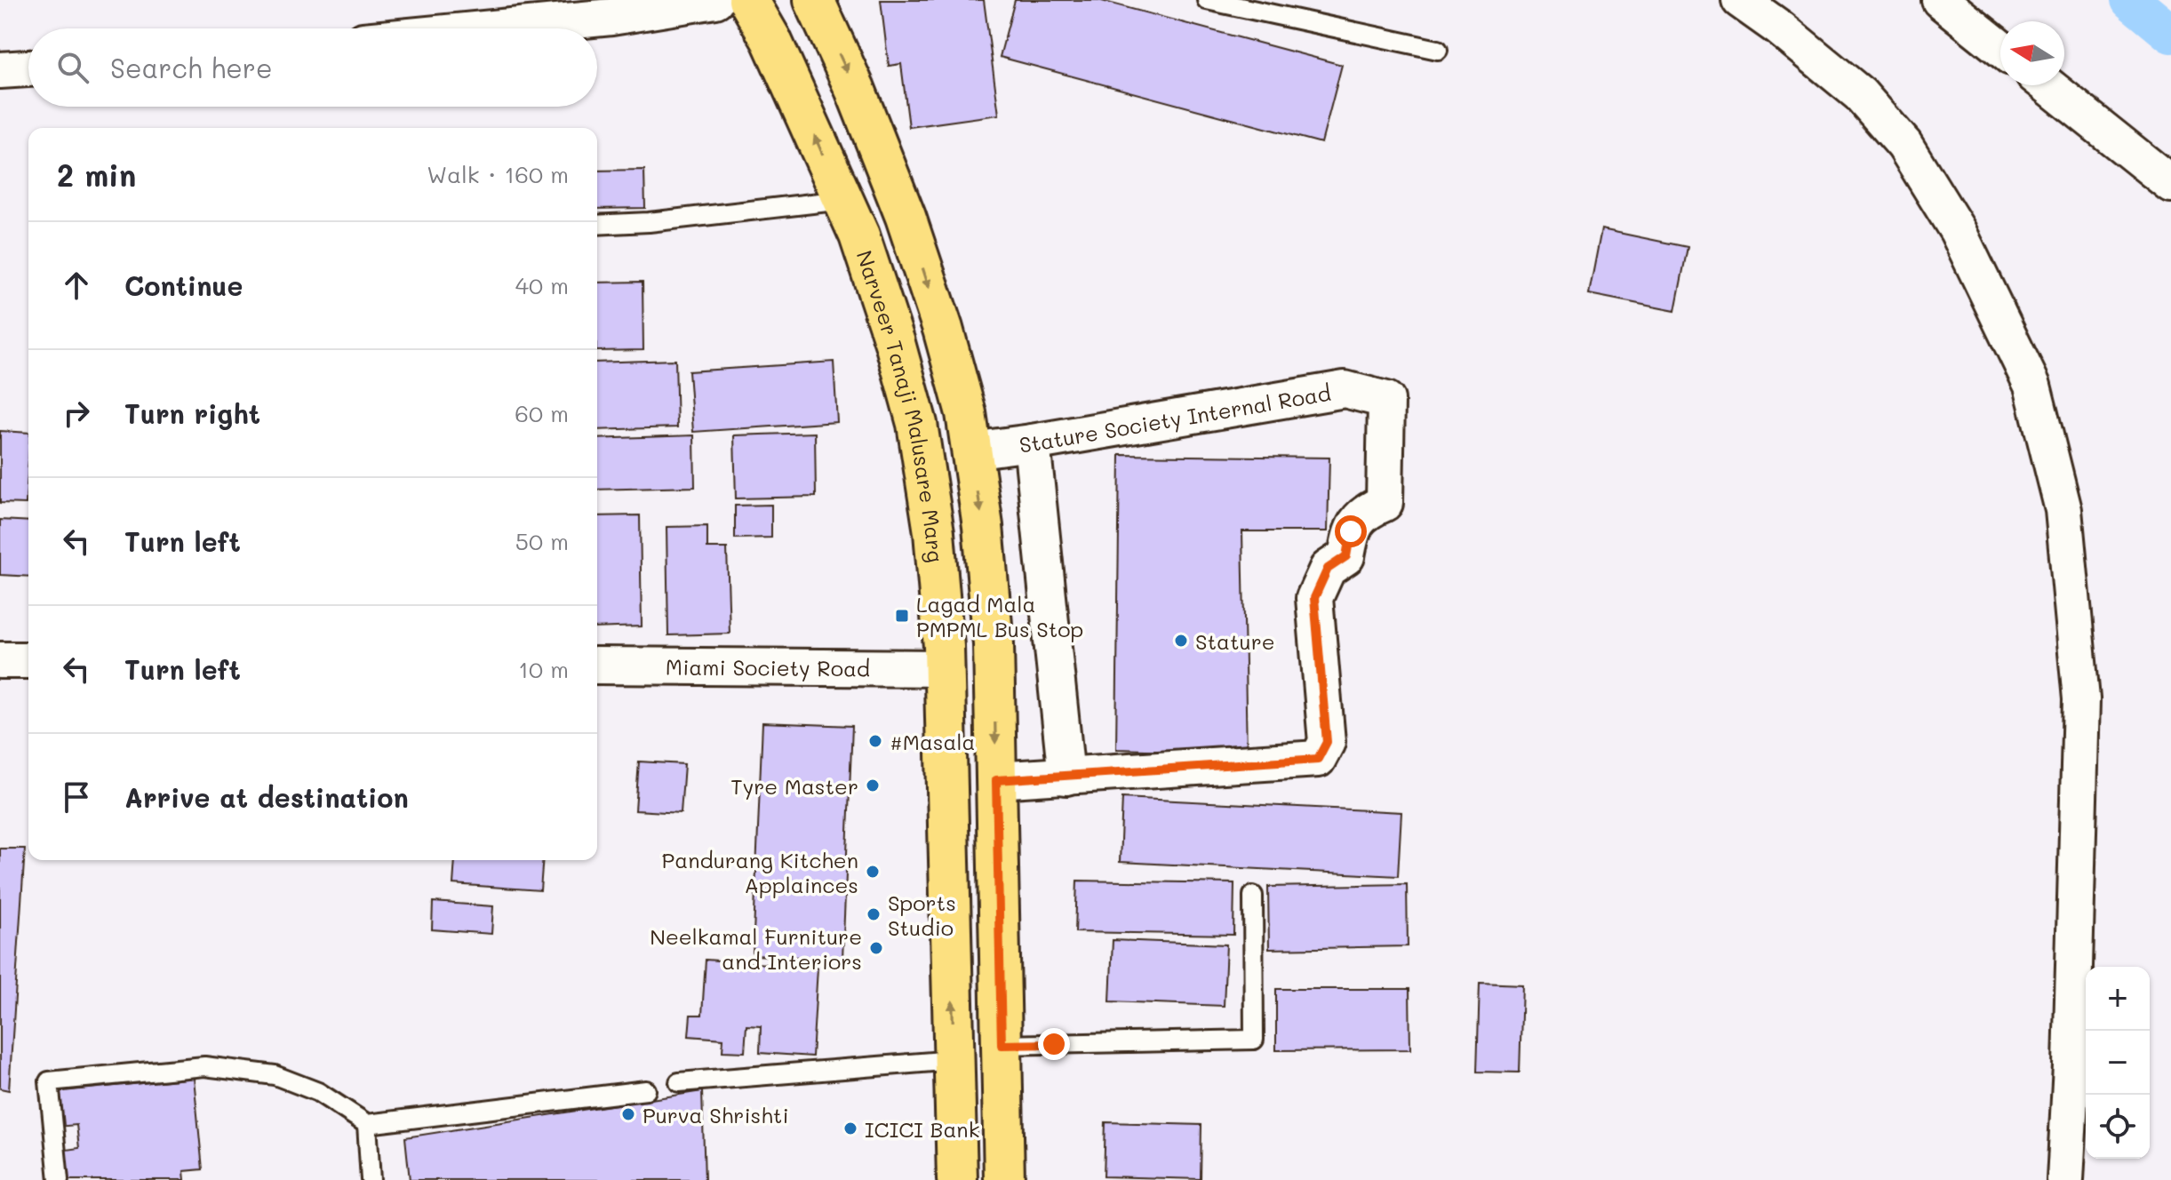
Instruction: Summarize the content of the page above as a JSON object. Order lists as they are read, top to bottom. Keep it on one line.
{"streets":{"main road":["Narveer Tanaji Malusare Marg"],"street":["Stature Society Internal Road","Miami Society Road"]},"crossings":[["Narveer Tanaji Malusare Marg","Miami Society Road"]],"places":{"transit":["Lagad Mala PMPML Bus Stop"],"other":["Stature","#Masala","Tyre Master","Pandurang Kitchen Applainces","Sports Studio","Neelkamal Furniture and Interiors","Purva Shrishti","ICICI Bank"]},"north":"left","page":{"search":"Search here","heading":["2 min","Walk · 160 m"],"list":[["Continue","40 m"],["Turn right","60 m"],["Turn left","50 m"],["Turn left","10 m"],"Arrive at destination"],"map_buttons":["+","−"]}}
